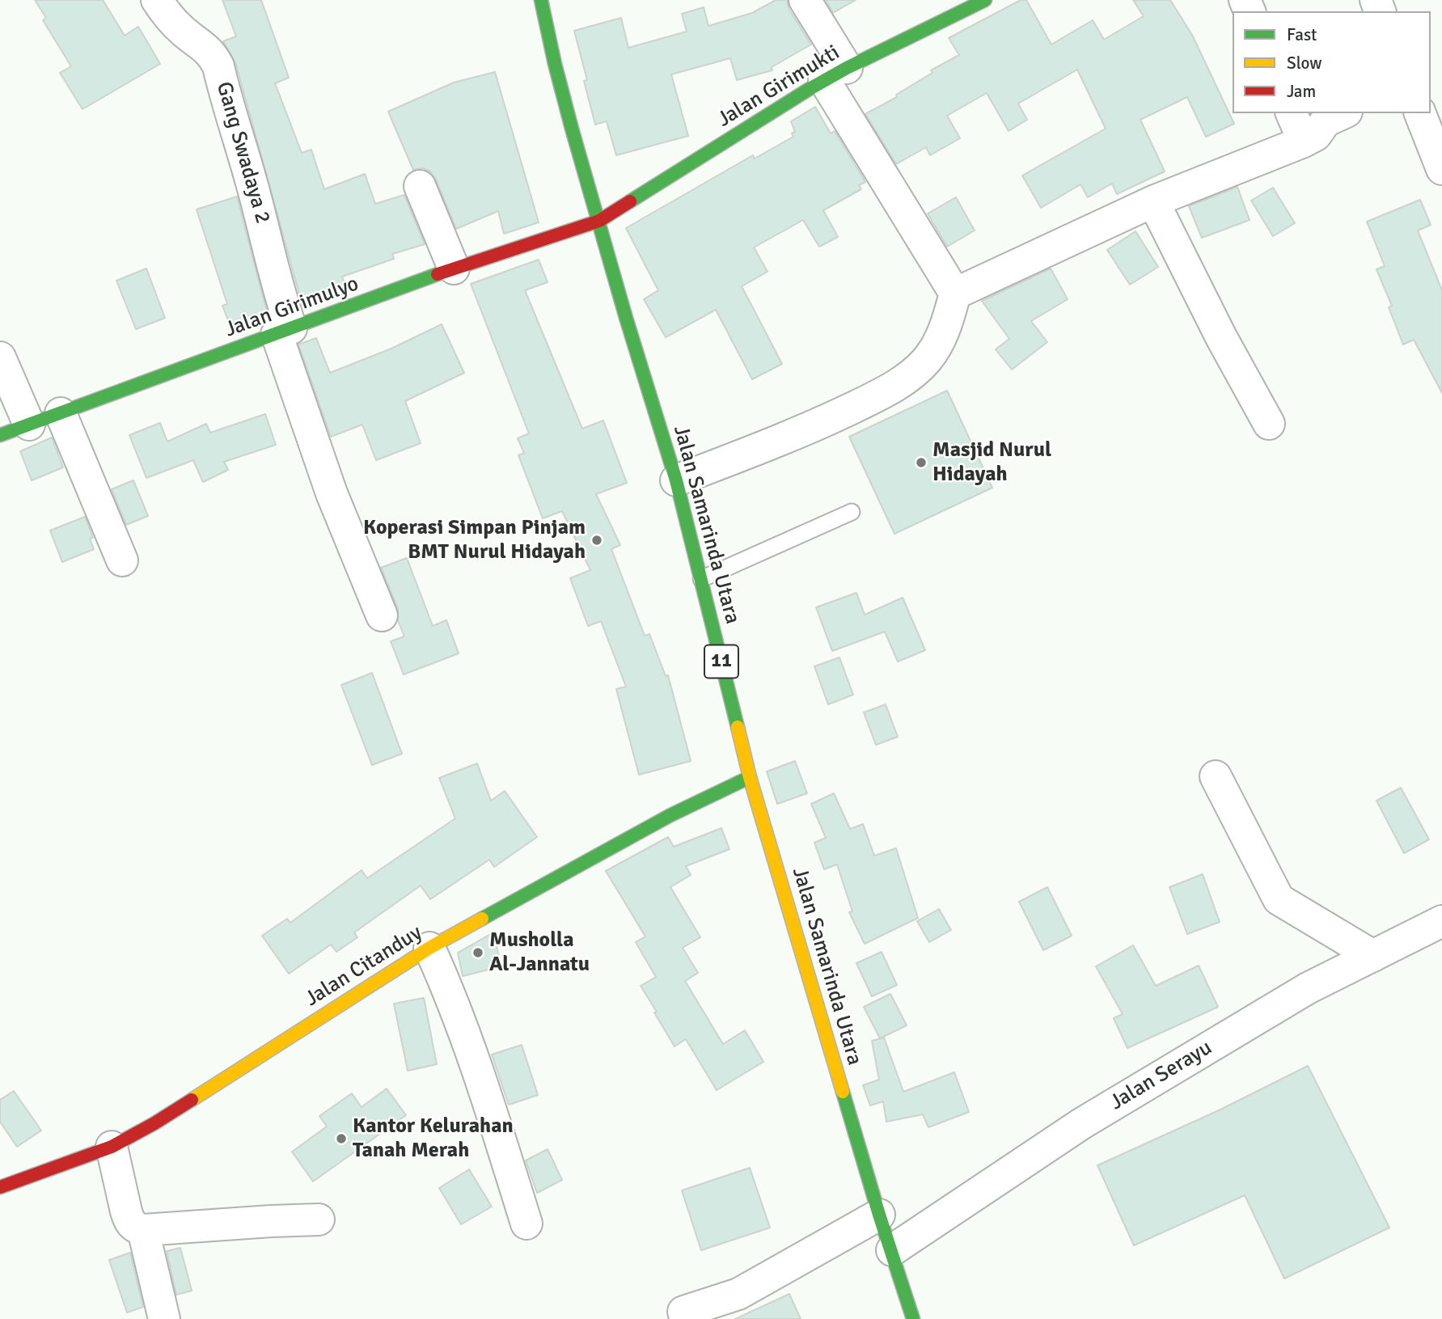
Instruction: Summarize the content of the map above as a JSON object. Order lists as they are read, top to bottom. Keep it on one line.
{"streets":{"main road":["Jalan Girimukti","Jalan Girimulyo","Jalan Samarinda Utara","11","Jalan Citanduy"],"street":["Gang Swadaya 2","Jalan Serayu"]},"crossings":[["Jalan Girimukti","Jalan Girimulyo"],["Jalan Girimukti","Jalan Samarinda Utara"],["Gang Swadaya 2","Jalan Girimulyo"],["Jalan Girimulyo","Jalan Samarinda Utara"],["Jalan Samarinda Utara","Jalan Citanduy"],["Jalan Samarinda Utara","Jalan Serayu"]],"places":["Masjid Nurul Hidayah","Koperasi Simpan Pinjam BMT Nurul Hidayah","Musholla Al-Jannatu","Kantor Kelurahan Tanah Merah"],"legend":["Fast","Slow","Jam"]}
